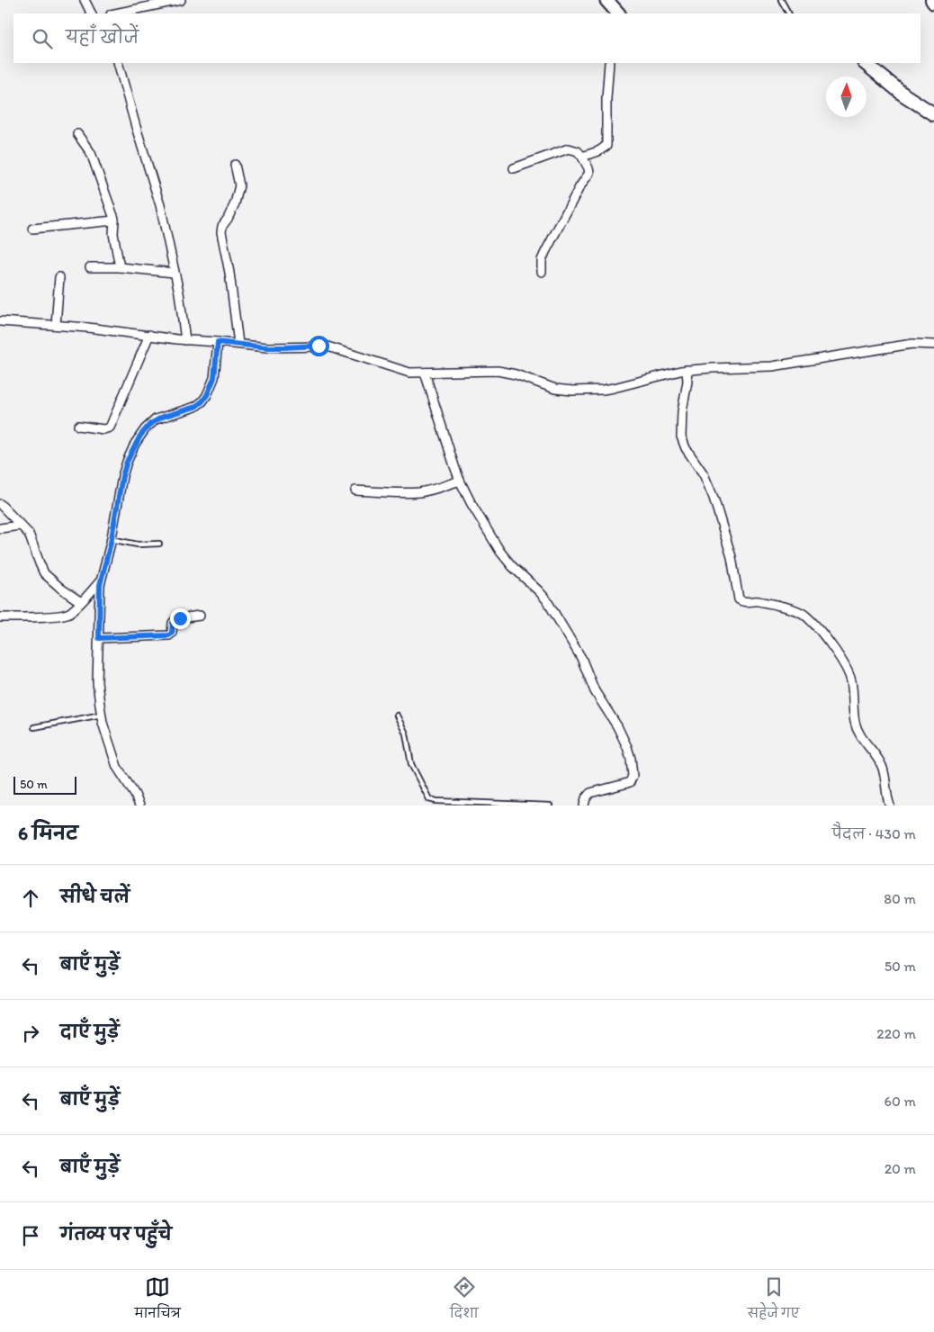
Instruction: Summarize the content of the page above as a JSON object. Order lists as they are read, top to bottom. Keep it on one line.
{"scale_bar":"50 m","north":"top","page":{"search":"यहाँ खोजें","scale":"50 m","heading":["6 मिनट","पैदल · 430 m"],"list":[["सीधे चलें","80 m"],["बाएँ मुड़ें","50 m"],["दाएँ मुड़ें","220 m"],["बाएँ मुड़ें","60 m"],["बाएँ मुड़ें","20 m"],"गंतव्य पर पहुँचे"],"nav":["मानचित्र","दिशा","सहेजे गए"]}}
